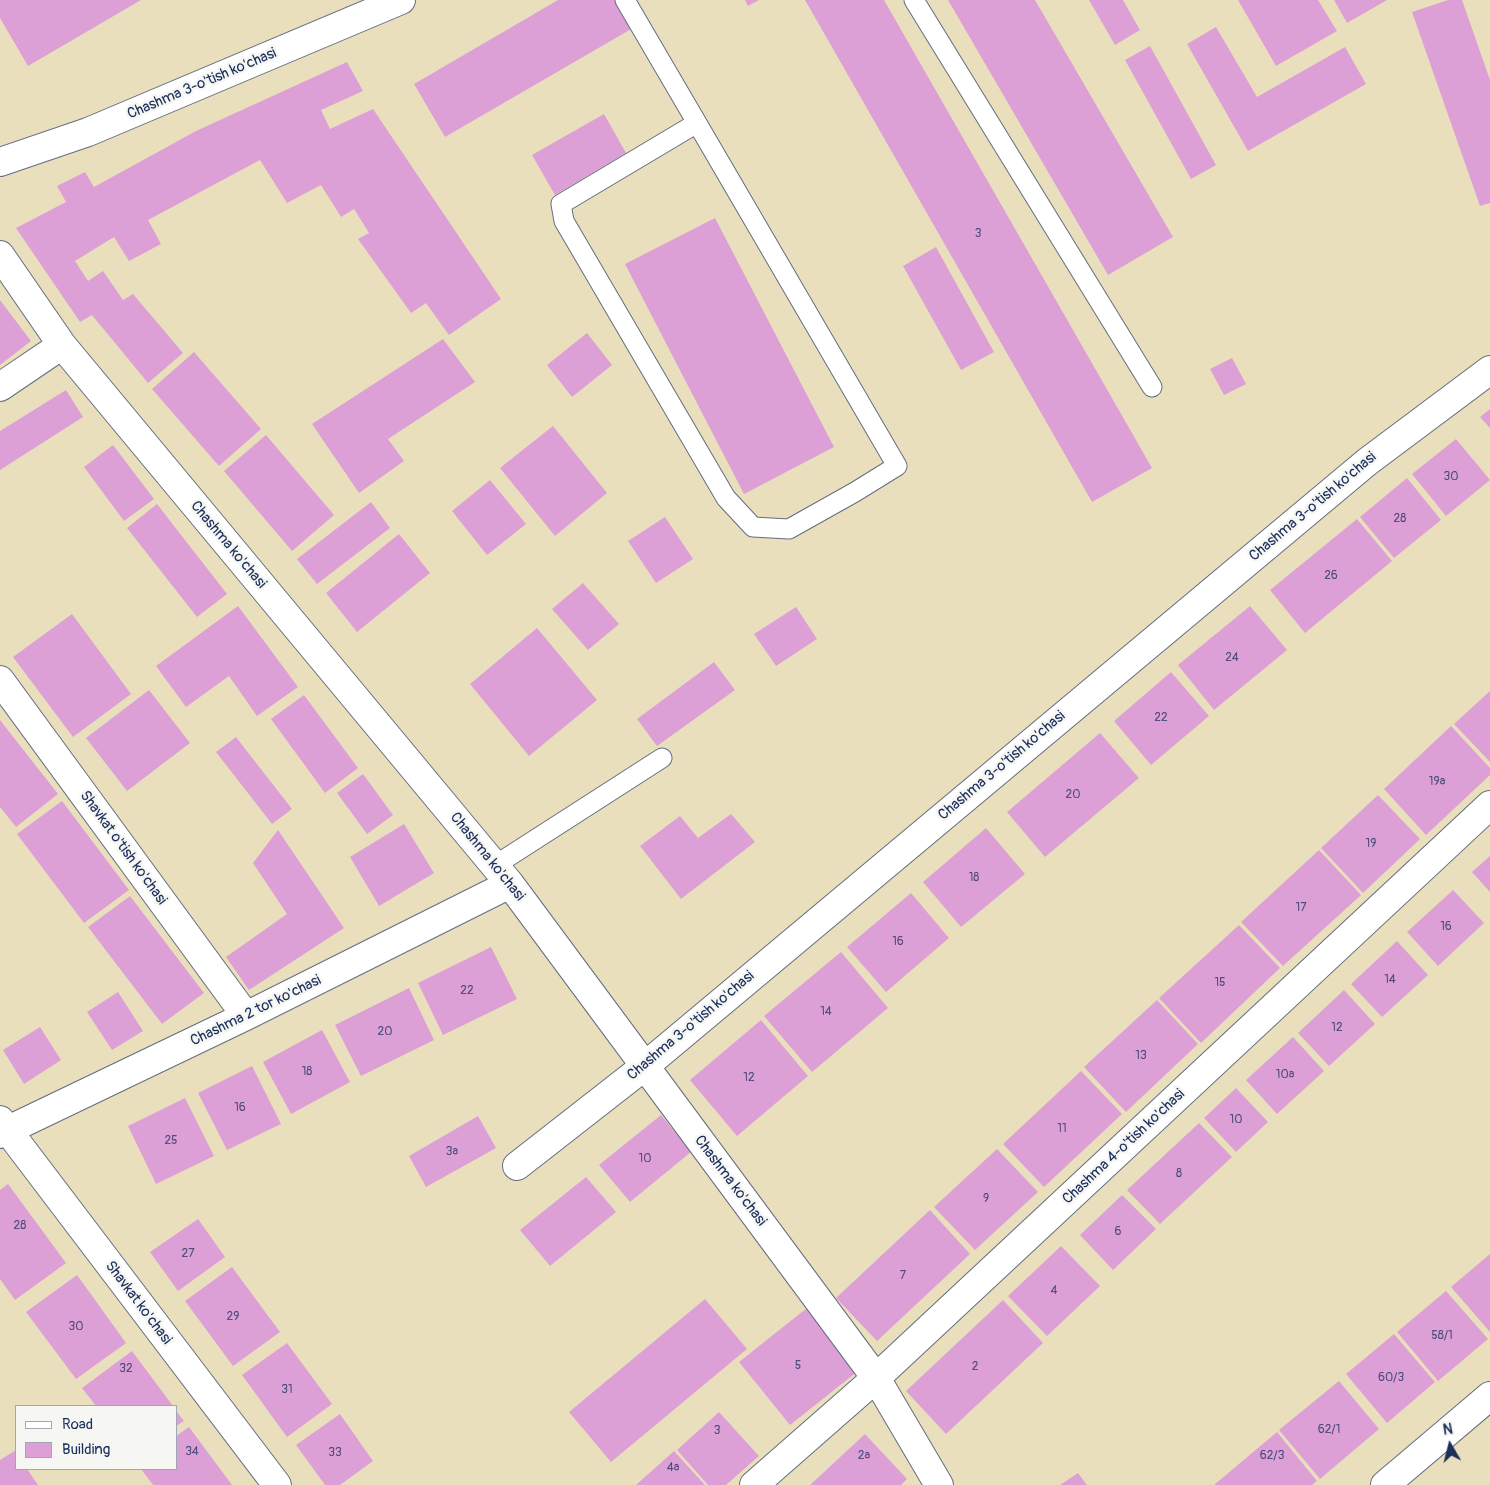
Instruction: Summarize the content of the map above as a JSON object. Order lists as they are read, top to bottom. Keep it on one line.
{"streets":{"street":["Chashma 3-o'tish ko'chasi","Chashma ko'chasi","Shavkat o'tish ko'chasi","Chashma 2 tor ko'chasi","Chashma 4-o'tish ko'chasi","Shavkat ko'chasi"]},"crossings":[["Chashma 3-o'tish ko'chasi","Chashma ko'chasi"],["Chashma ko'chasi","Chashma 2 tor ko'chasi"],["Chashma ko'chasi","Chashma 4-o'tish ko'chasi"],["Shavkat o'tish ko'chasi","Chashma 2 tor ko'chasi"],["Chashma 2 tor ko'chasi","Shavkat ko'chasi"]],"house_numbers":["3","30","28","26","24","22","19a","20","19","18","17","16","16","14","15","22","14","12","20","13","18","10a","12","16","10","11","25","3a","10","8","9","28","6","27","7","4","29","30","58/1","5","2","32","60/3","31","62/1","3","34","33","2a","62/3","4a"],"legend":["Road","Building"],"north":"top"}
